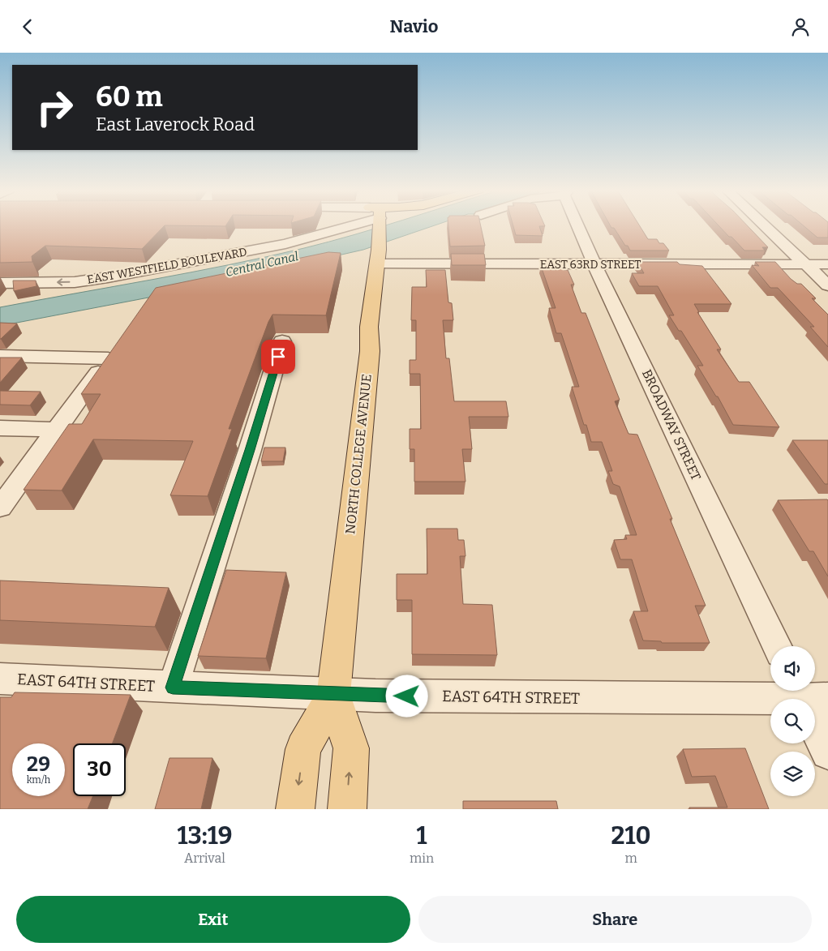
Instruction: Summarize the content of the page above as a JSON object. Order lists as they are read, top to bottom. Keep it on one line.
{"streets":{"main road":["NORTH COLLEGE AVENUE"],"street":["EAST 63RD STREET","EAST WESTFIELD BOULEVARD","BROADWAY STREET","EAST 64TH STREET"]},"crossings":[["EAST 63RD STREET","BROADWAY STREET"],["EAST 63RD STREET","NORTH COLLEGE AVENUE"],["NORTH COLLEGE AVENUE","EAST 64TH STREET"]],"one_way":["EAST WESTFIELD BOULEVARD"],"water":["Central Canal"],"page":{"header":"Navio","turn":["60 m","East Laverock Road"],"speed":"29 km/h","limit":"30","eta":["13:19","Arrival","1","min","210","m"],"buttons":["Exit","Share"]}}
